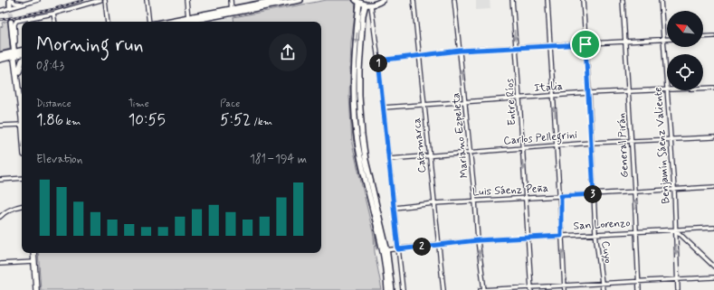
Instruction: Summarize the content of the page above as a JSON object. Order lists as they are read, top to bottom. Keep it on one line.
{"streets":{"street":["Italia","Entre Ríos","Mariano Ezpeleta","Carlos Pellegrini","Catamarca","General Pirán","Benjamín Sáenz Valiente","Luis Sáenz Peña","San Lorenzo","Cuyo"]},"crossings":[["Italia","Entre Ríos"],["Italia","Mariano Ezpeleta"],["Italia","Catamarca"],["Italia","General Pirán"],["Italia","Benjamín Sáenz Valiente"],["Italia","Cuyo"],["Entre Ríos","Carlos Pellegrini"],["Entre Ríos","Luis Sáenz Peña"],["Entre Ríos","San Lorenzo"],["Mariano Ezpeleta","Carlos Pellegrini"],["Mariano Ezpeleta","Luis Sáenz Peña"],["Mariano Ezpeleta","San Lorenzo"],["Carlos Pellegrini","Catamarca"],["Carlos Pellegrini","General Pirán"],["Carlos Pellegrini","Benjamín Sáenz Valiente"],["Carlos Pellegrini","Cuyo"],["Catamarca","Luis Sáenz Peña"],["Catamarca","San Lorenzo"],["General Pirán","Luis Sáenz Peña"],["General Pirán","San Lorenzo"],["Benjamín Sáenz Valiente","Luis Sáenz Peña"],["Benjamín Sáenz Valiente","San Lorenzo"],["Luis Sáenz Peña","Cuyo"],["San Lorenzo","Cuyo"]],"north":"top left","page":{"heading":["Morning run","08:43"],"pins":["1","3","2"],"stats":[["Distance","1.86 km"],["Time","10:55"],["Pace","5:52 /km"]],"chart":["Elevation","181–194 m"]}}
